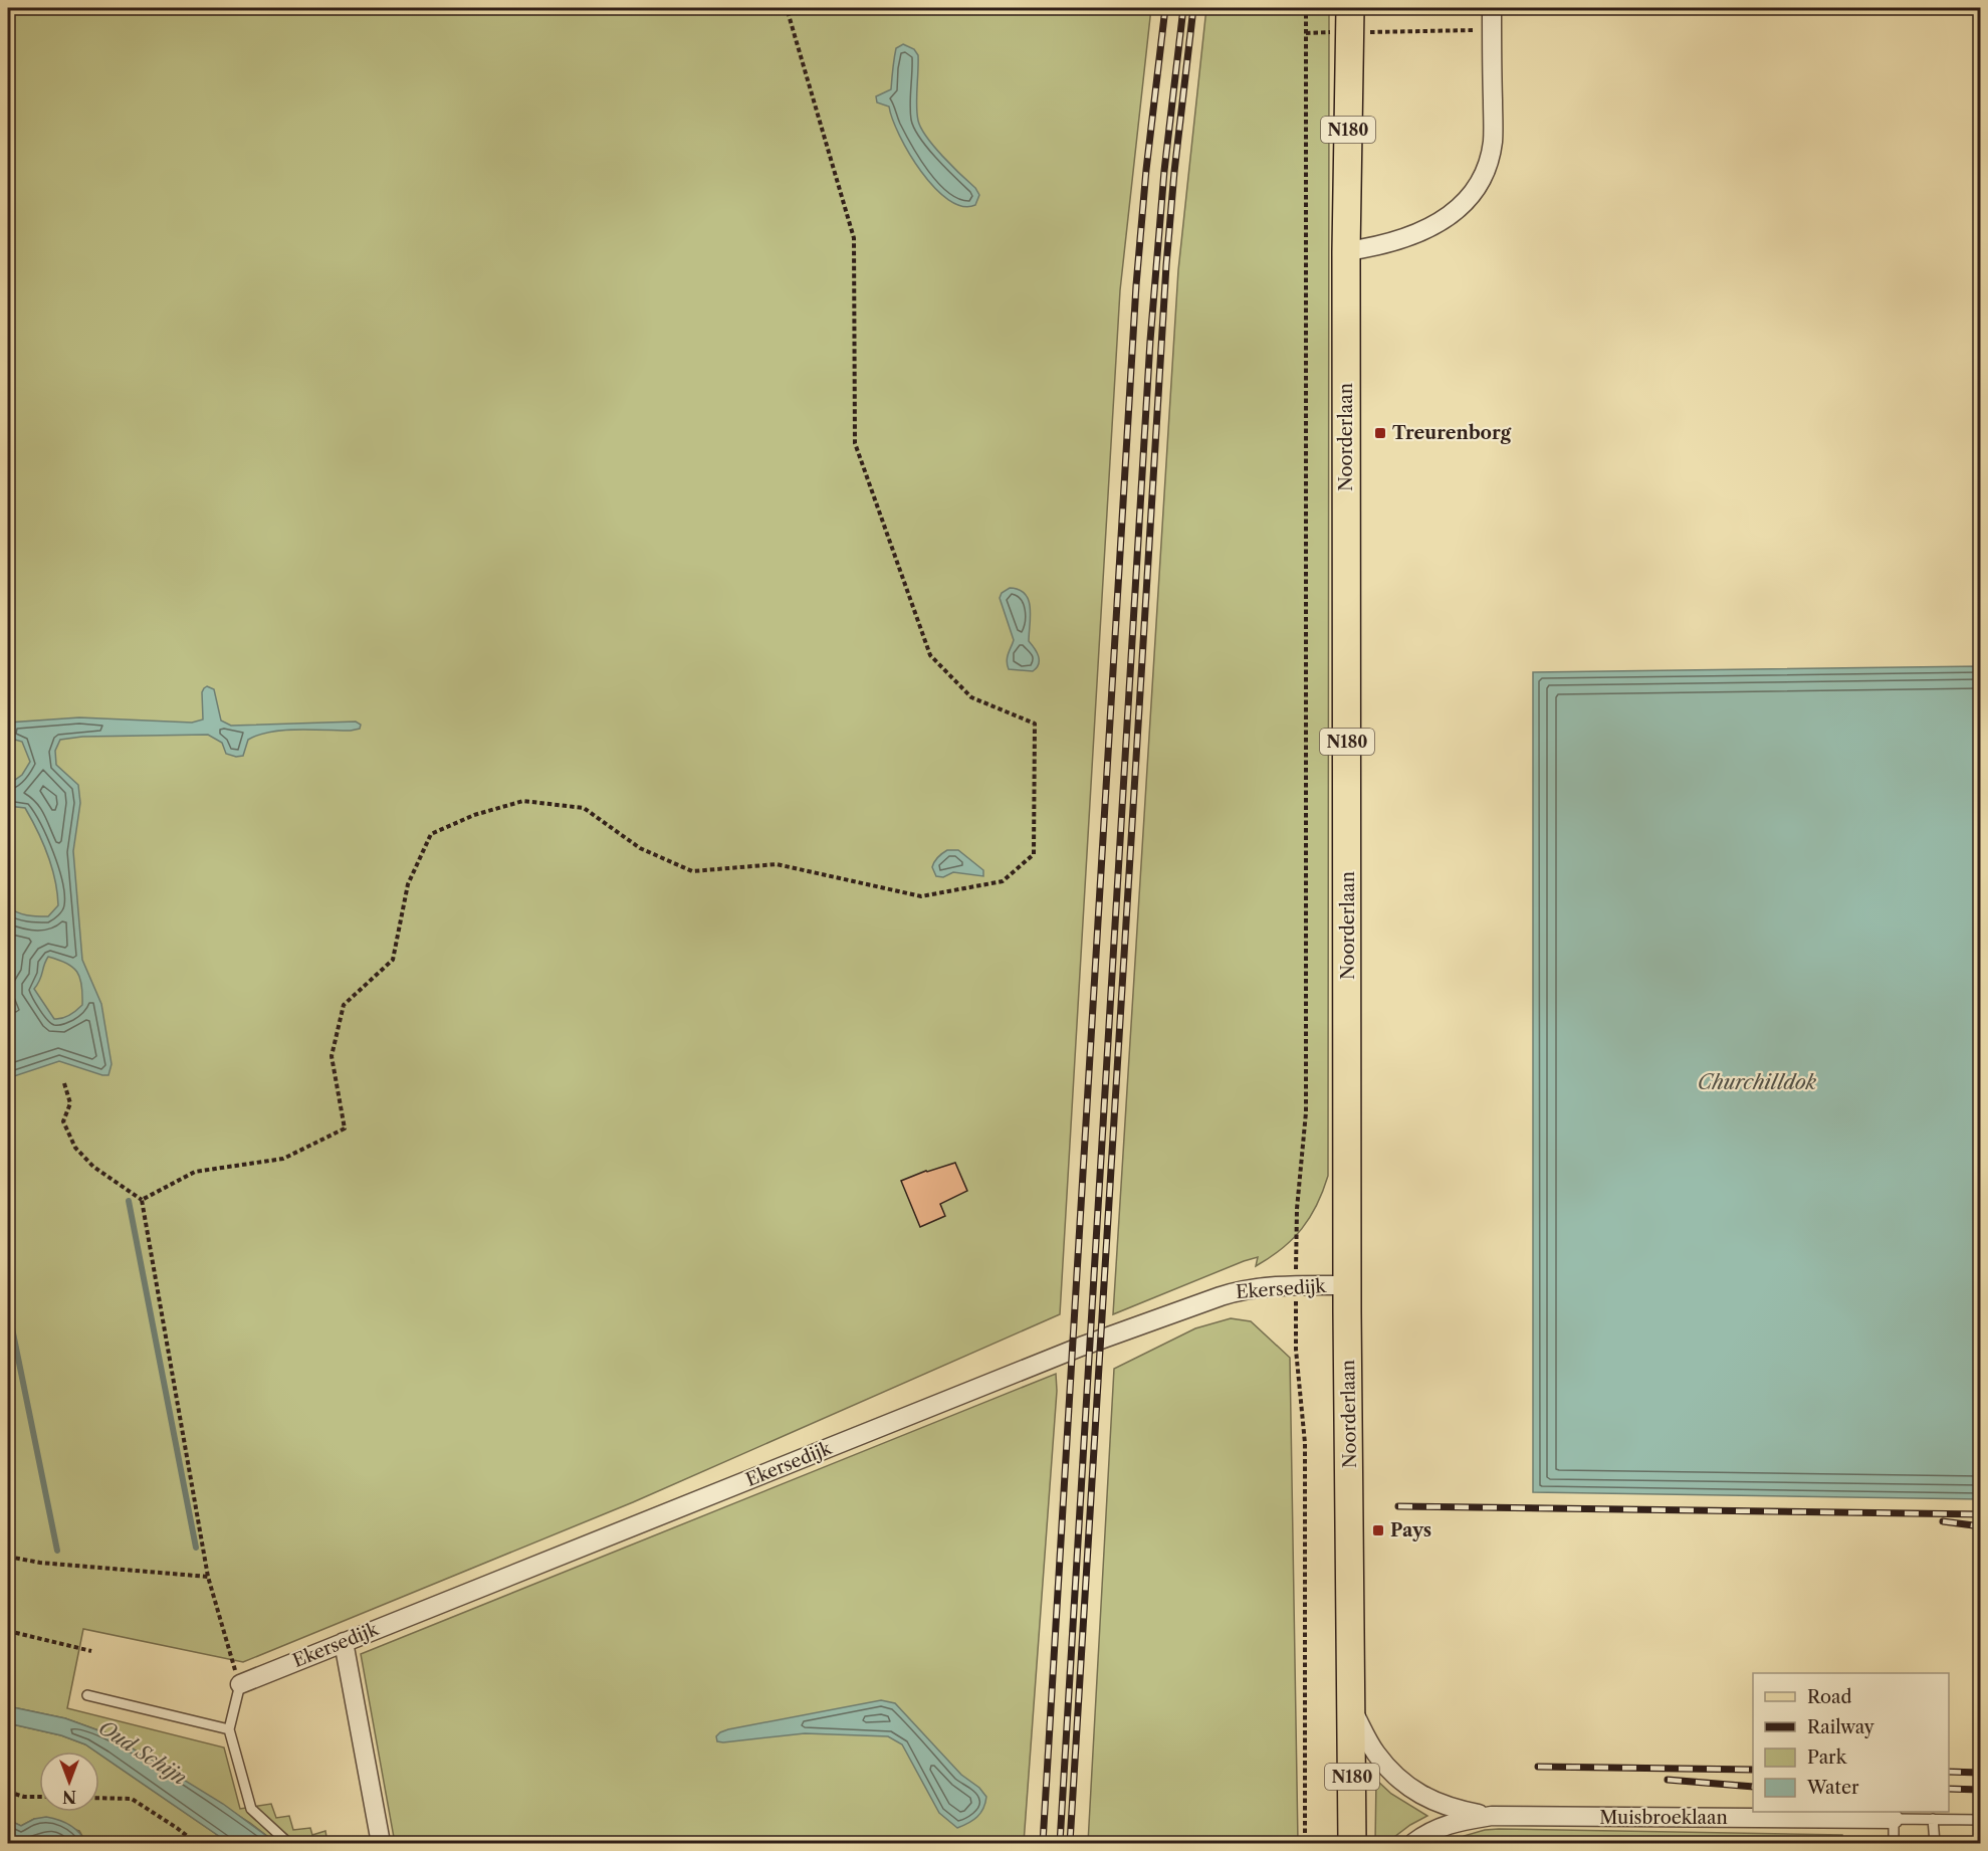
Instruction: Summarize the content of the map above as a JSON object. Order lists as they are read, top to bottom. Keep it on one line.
{"streets":{"main road":["N180","Noorderlaan"],"street":["Ekersedijk","Muisbroeklaan"]},"crossings":[["Noorderlaan","Ekersedijk"],["Noorderlaan","Muisbroeklaan"]],"water":["Churchilldok","Oud Schijn"],"places":{"transit":["Treurenborg","Pays"]},"legend":["Road","Railway","Park","Water"],"north":"bottom"}
